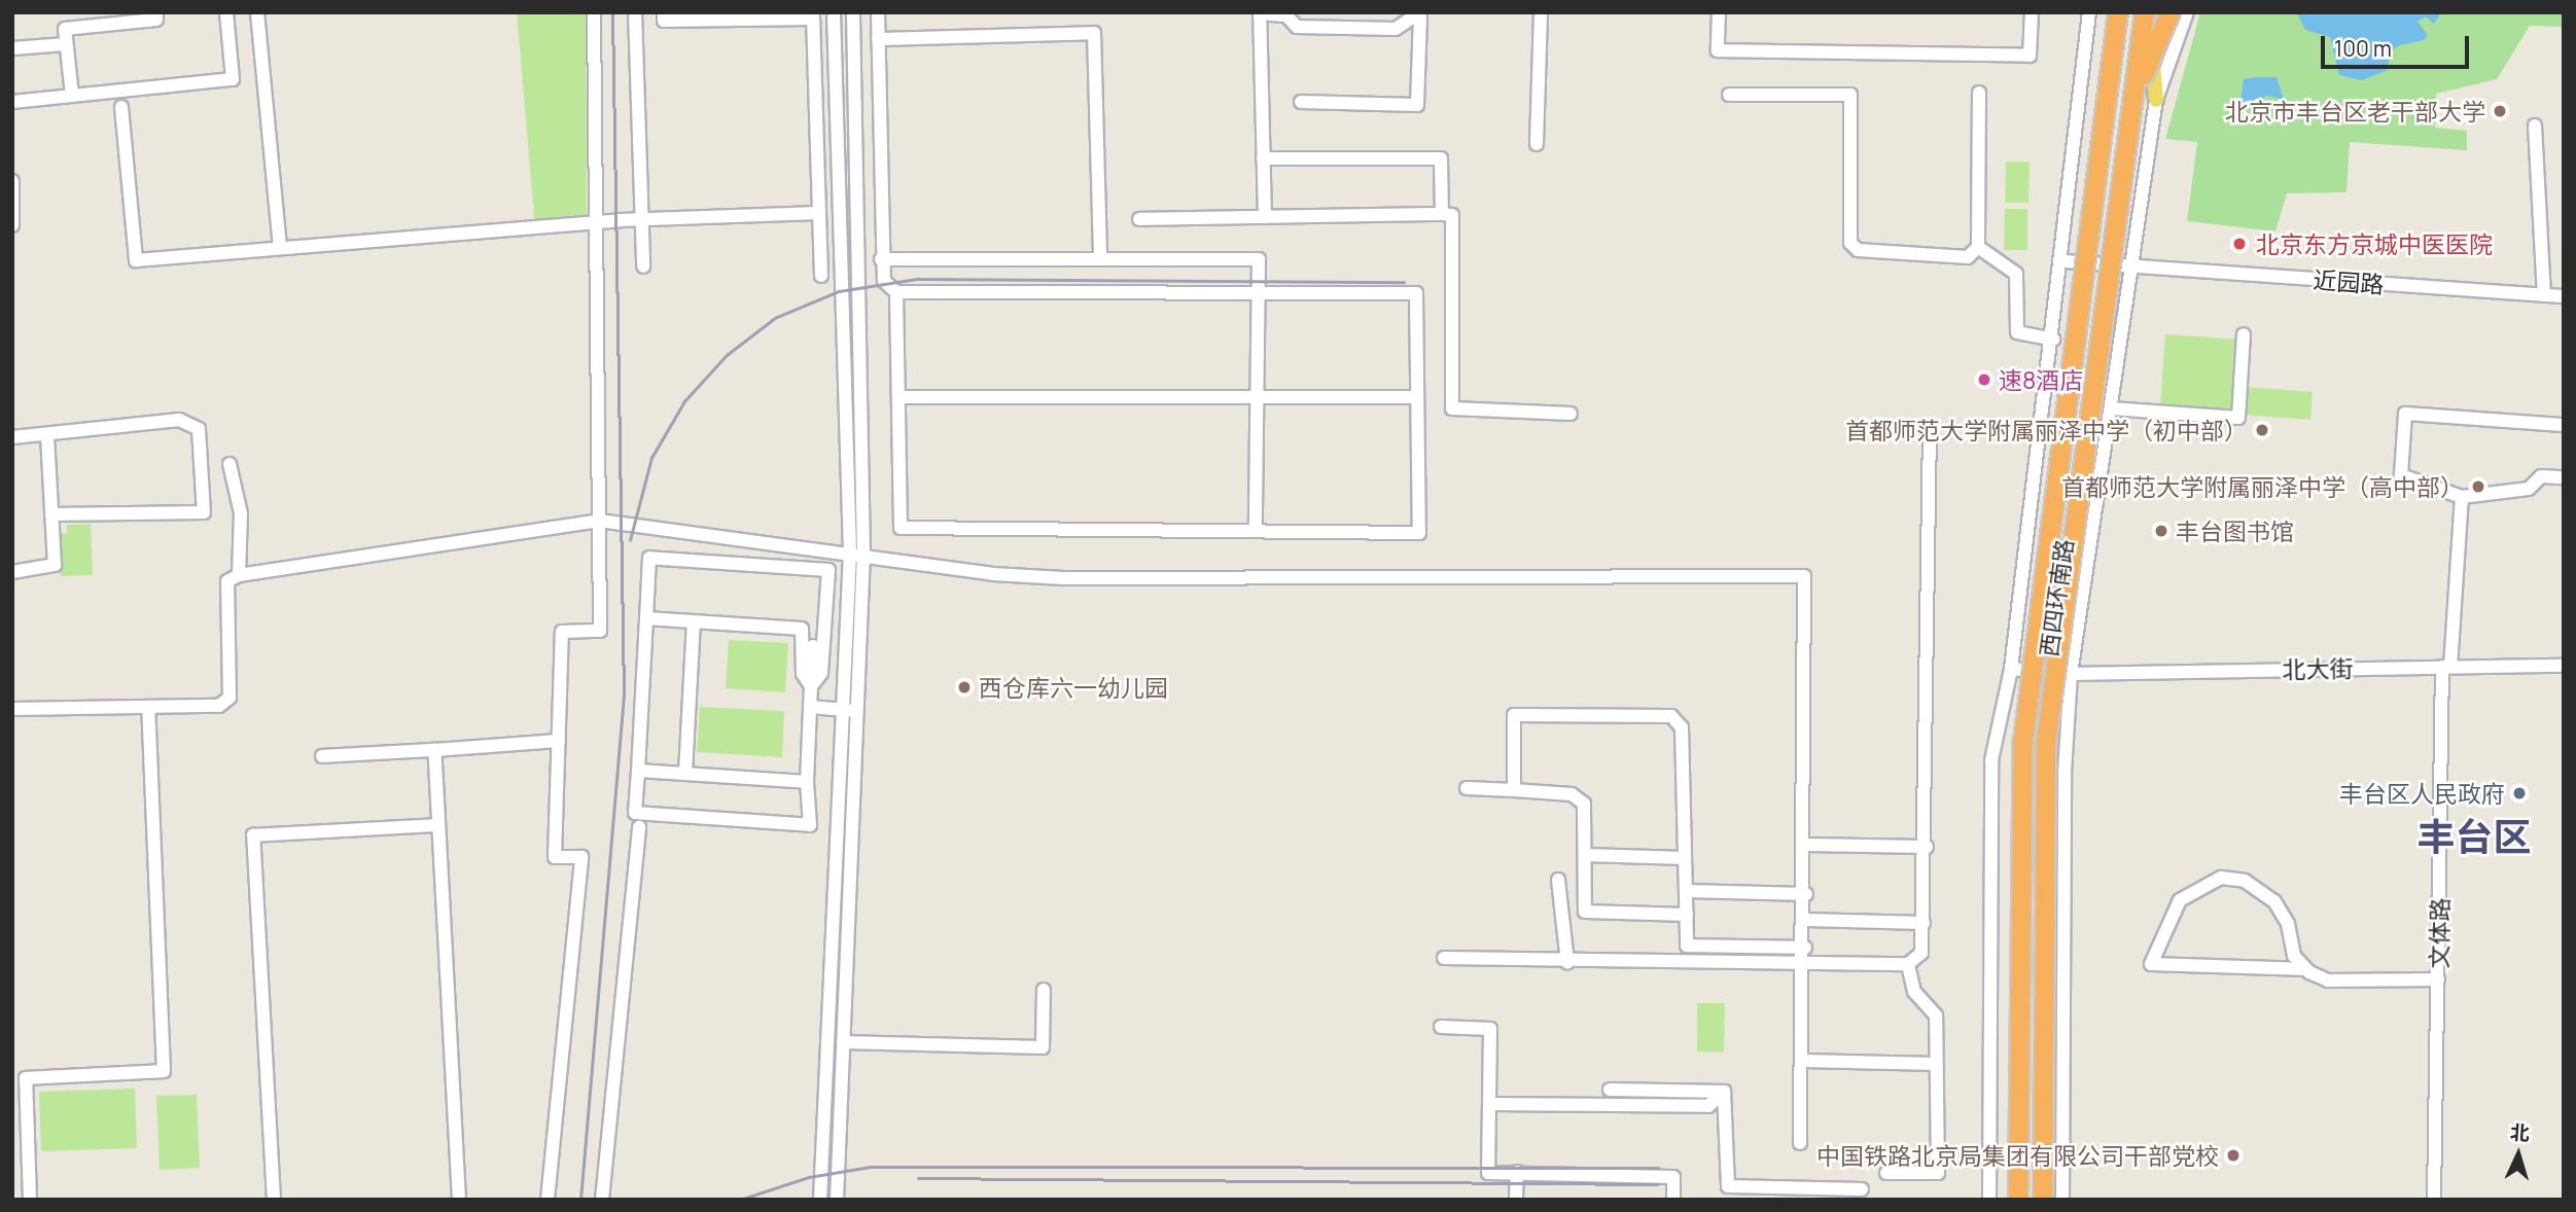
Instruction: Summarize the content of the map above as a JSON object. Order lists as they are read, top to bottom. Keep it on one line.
{"streets":{"highway":["西四环南路"],"street":["近园路","北大街","文体路"]},"crossings":[["近园路","西四环南路"],["西四环南路","北大街"],["北大街","文体路"]],"districts":["丰台区"],"places":["北京市丰台区老干部大学","北京东方京城中医医院","速8酒店","首都师范大学附属丽泽中学（初中部）","首都师范大学附属丽泽中学（高中部）","丰台图书馆","西仓库六一幼儿园","丰台区人民政府","中国铁路北京局集团有限公司干部党校"],"scale_bar":"100 m","north":"top"}
